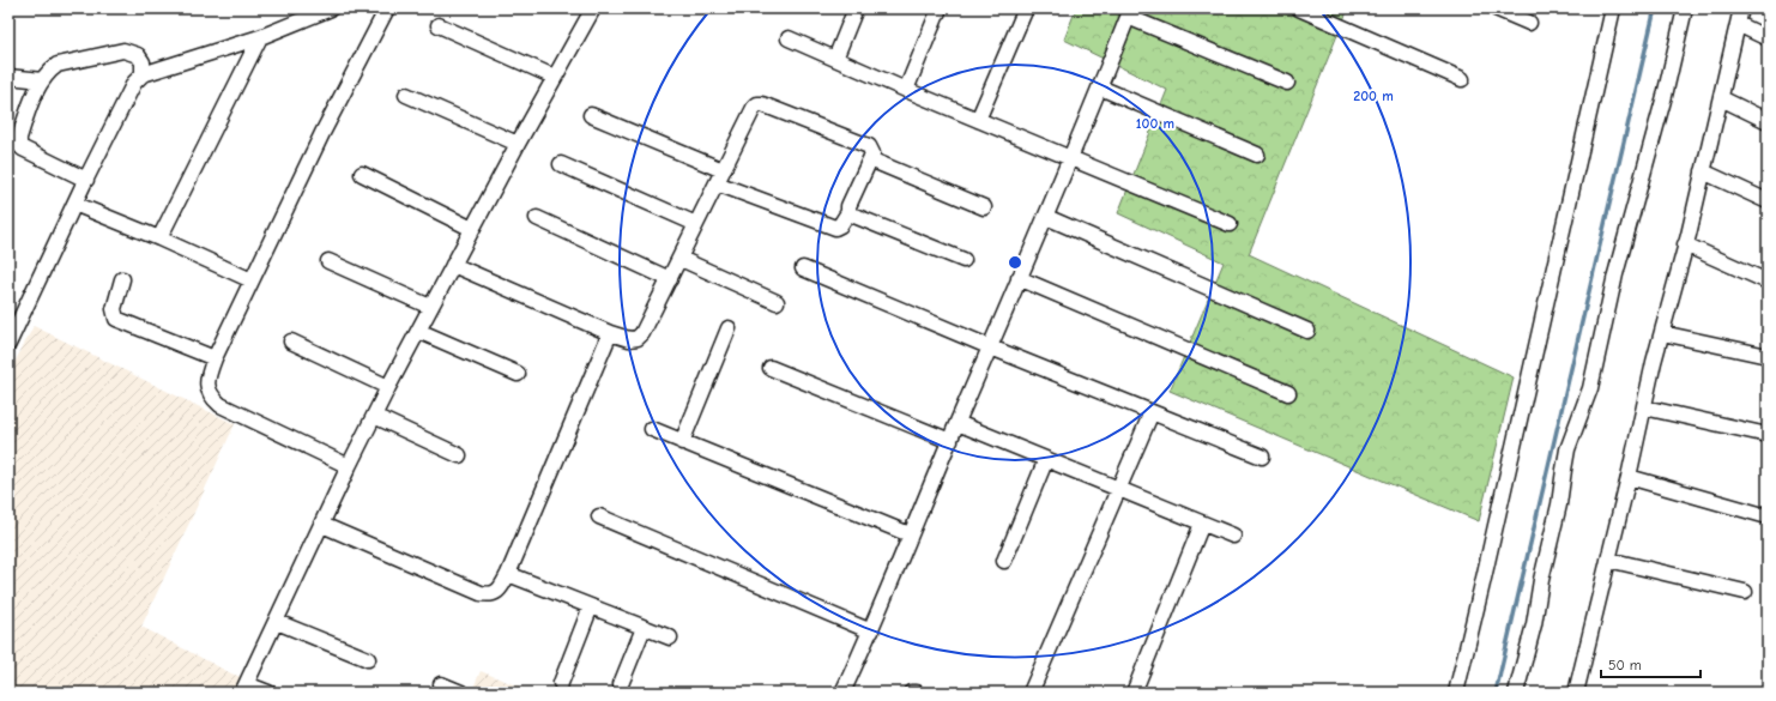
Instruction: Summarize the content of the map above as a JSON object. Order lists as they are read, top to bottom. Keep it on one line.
{"scale_bar":"50 m","rings":["200 m","100 m"]}
